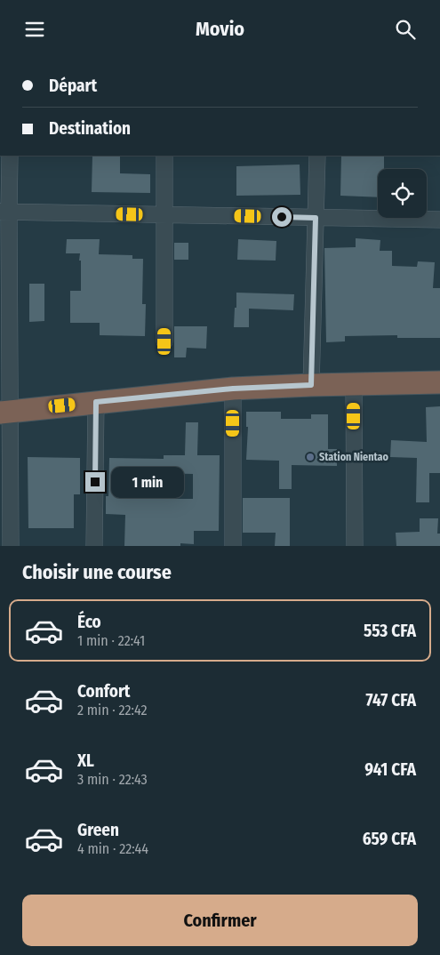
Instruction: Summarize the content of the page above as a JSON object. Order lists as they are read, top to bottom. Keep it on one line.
{"places":["Station Nientao"],"page":{"header":"Movio","banner":["Départ","Destination"],"bubble":"1 min","heading":"Choisir une course","list":[{"name":"Éco","note":"1 min · 22:41","value":"553 CFA"},{"name":"Confort","note":"2 min · 22:42","value":"747 CFA"},{"name":"XL","note":"3 min · 22:43","value":"941 CFA"},{"name":"Green","note":"4 min · 22:44","value":"659 CFA"}],"buttons":"Confirmer"}}
